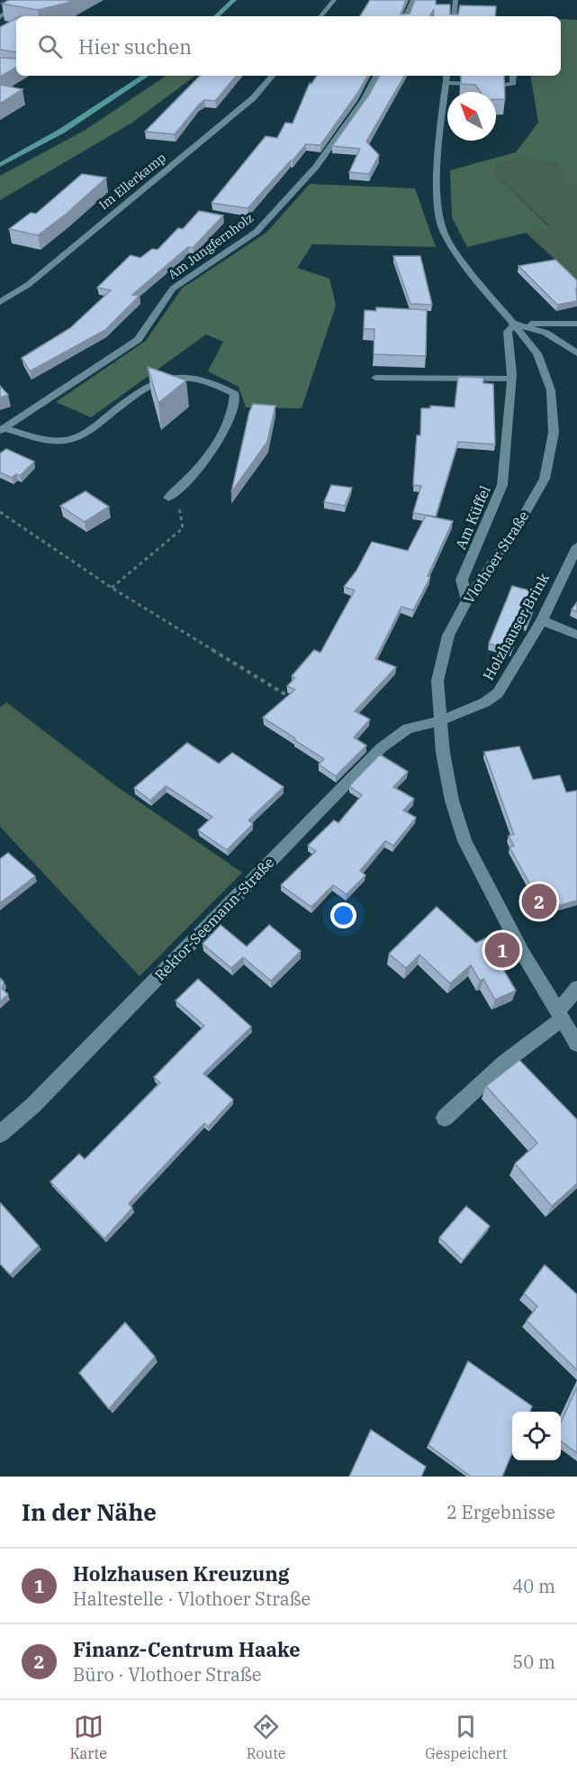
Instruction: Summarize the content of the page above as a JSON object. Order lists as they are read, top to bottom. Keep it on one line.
{"streets":{"street":["Im Ellerkamp","Am Jungfernholz","Am Küffel","Vlothoer Straße","Holzhauser Brink","Rektor-Seemann-Straße"]},"crossings":[["Am Küffel","Vlothoer Straße"],["Vlothoer Straße","Holzhauser Brink"],["Vlothoer Straße","Rektor-Seemann-Straße"],["Holzhauser Brink","Rektor-Seemann-Straße"]],"north":"top left","page":{"search":"Hier suchen","pins":["2","1"],"heading":["In der Nähe","2 Ergebnisse"],"list":[{"mark":"1","name":"Holzhausen Kreuzung","note":"Haltestelle · Vlothoer Straße","value":"40 m"},{"mark":"2","name":"Finanz-Centrum Haake","note":"Büro · Vlothoer Straße","value":"50 m"}],"nav":["Karte","Route","Gespeichert"]}}
